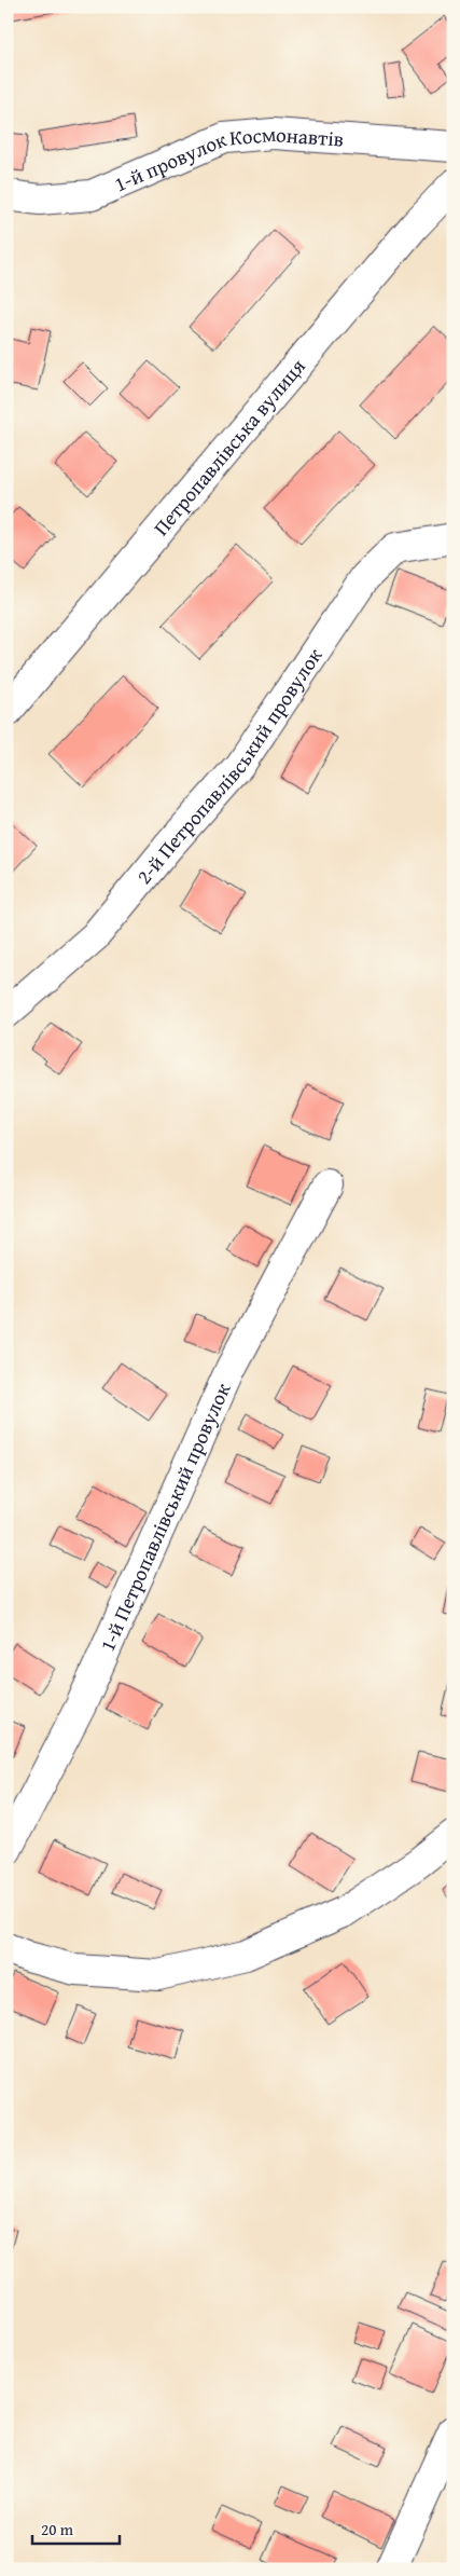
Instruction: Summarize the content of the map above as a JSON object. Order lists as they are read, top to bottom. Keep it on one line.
{"streets":{"street":["1-й провулок Космонавтів","Петропавлівська вулиця","2-й Петропавлівський провулок","1-й Петропавлівський провулок"]},"scale_bar":"20 m"}
